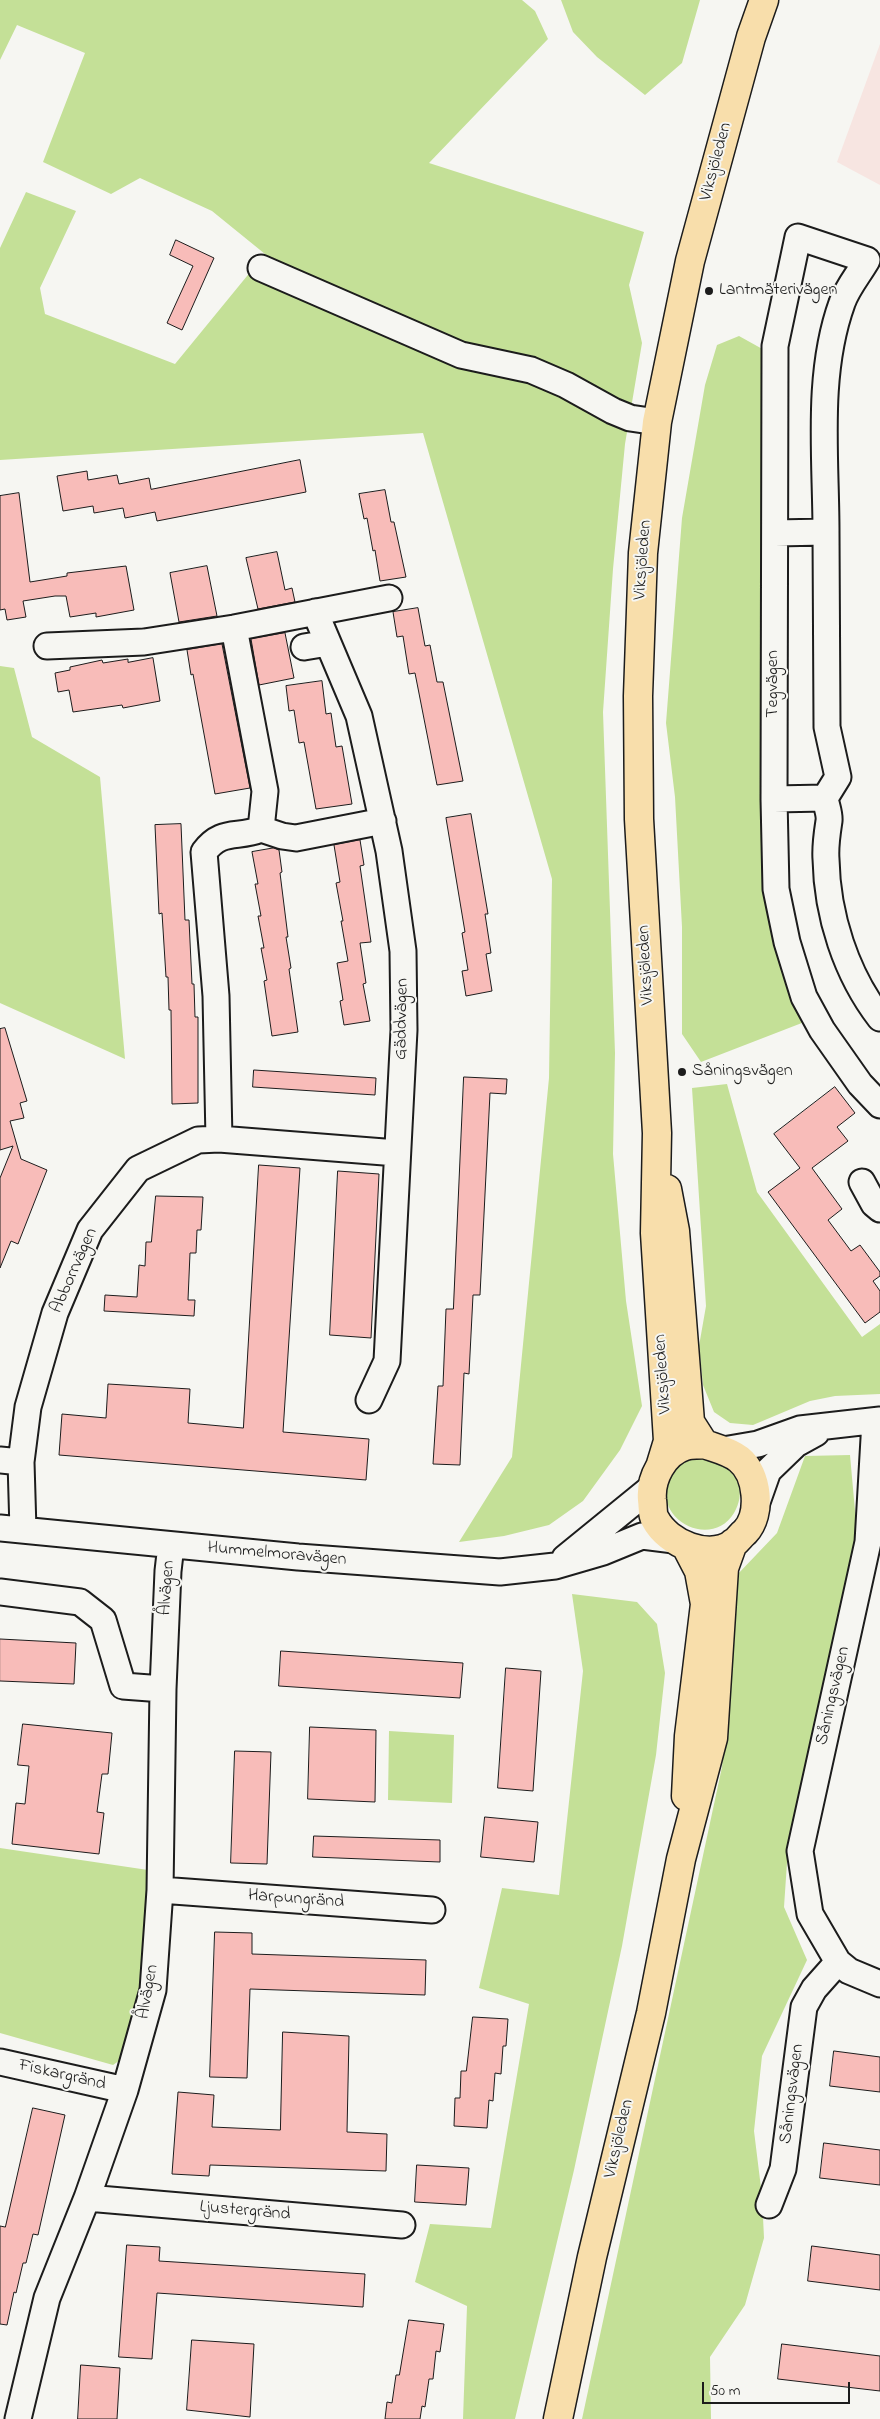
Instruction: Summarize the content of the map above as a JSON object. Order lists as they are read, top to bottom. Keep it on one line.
{"streets":{"main road":["Viksjöleden"],"street":["Tegvägen","Gäddvägen","Abborrvägen","Hummelmoravägen","Ålvägen","Såningsvägen","Harpungränd","Fiskargränd","Ljustergränd"]},"crossings":[["Viksjöleden","Hummelmoravägen"],["Gäddvägen","Abborrvägen"],["Abborrvägen","Hummelmoravägen"],["Hummelmoravägen","Ålvägen"],["Ålvägen","Harpungränd"],["Ålvägen","Fiskargränd"],["Ålvägen","Ljustergränd"]],"places":["Lantmäterivägen","Såningsvägen"],"scale_bar":"50 m"}
